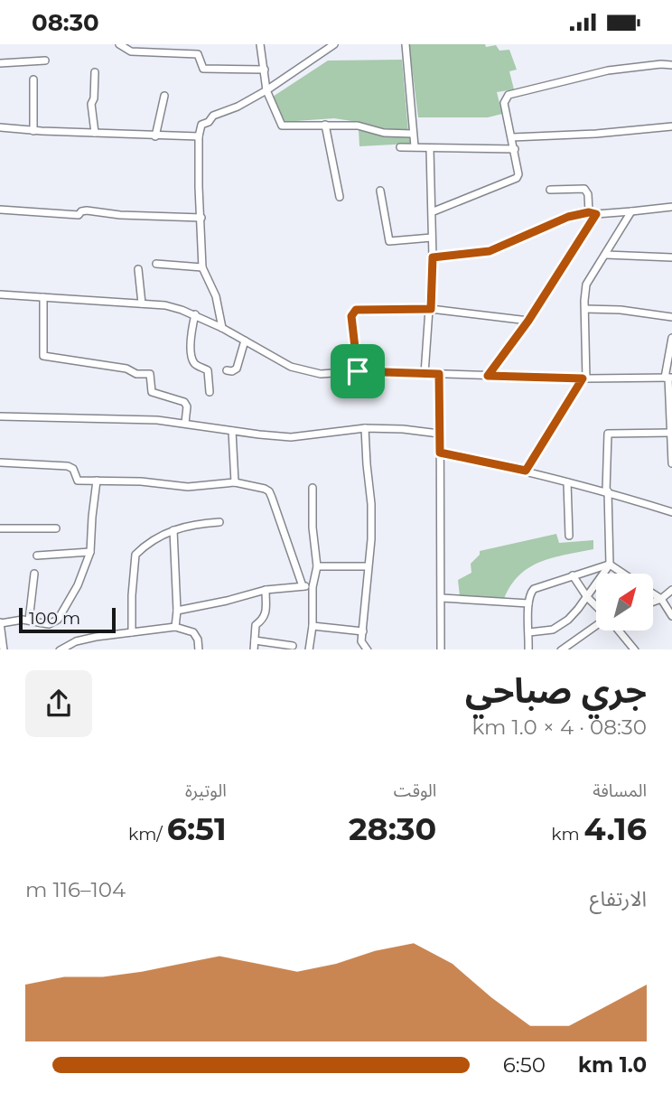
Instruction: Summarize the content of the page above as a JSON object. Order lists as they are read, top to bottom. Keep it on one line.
{"scale_bar":"100 m","north":"top right","page":{"status":"08:30","scale":"100 m","heading":["جري صباحي","08:30 · 4 × 1.0 km"],"stats":[["المسافة","4.16 km"],["الوقت","28:30"],["الوتيرة","6:51 /km"]],"chart":["الارتفاع","104–116 m"],"list":[{"name":"1.0 km","note":"6:50"}]}}
